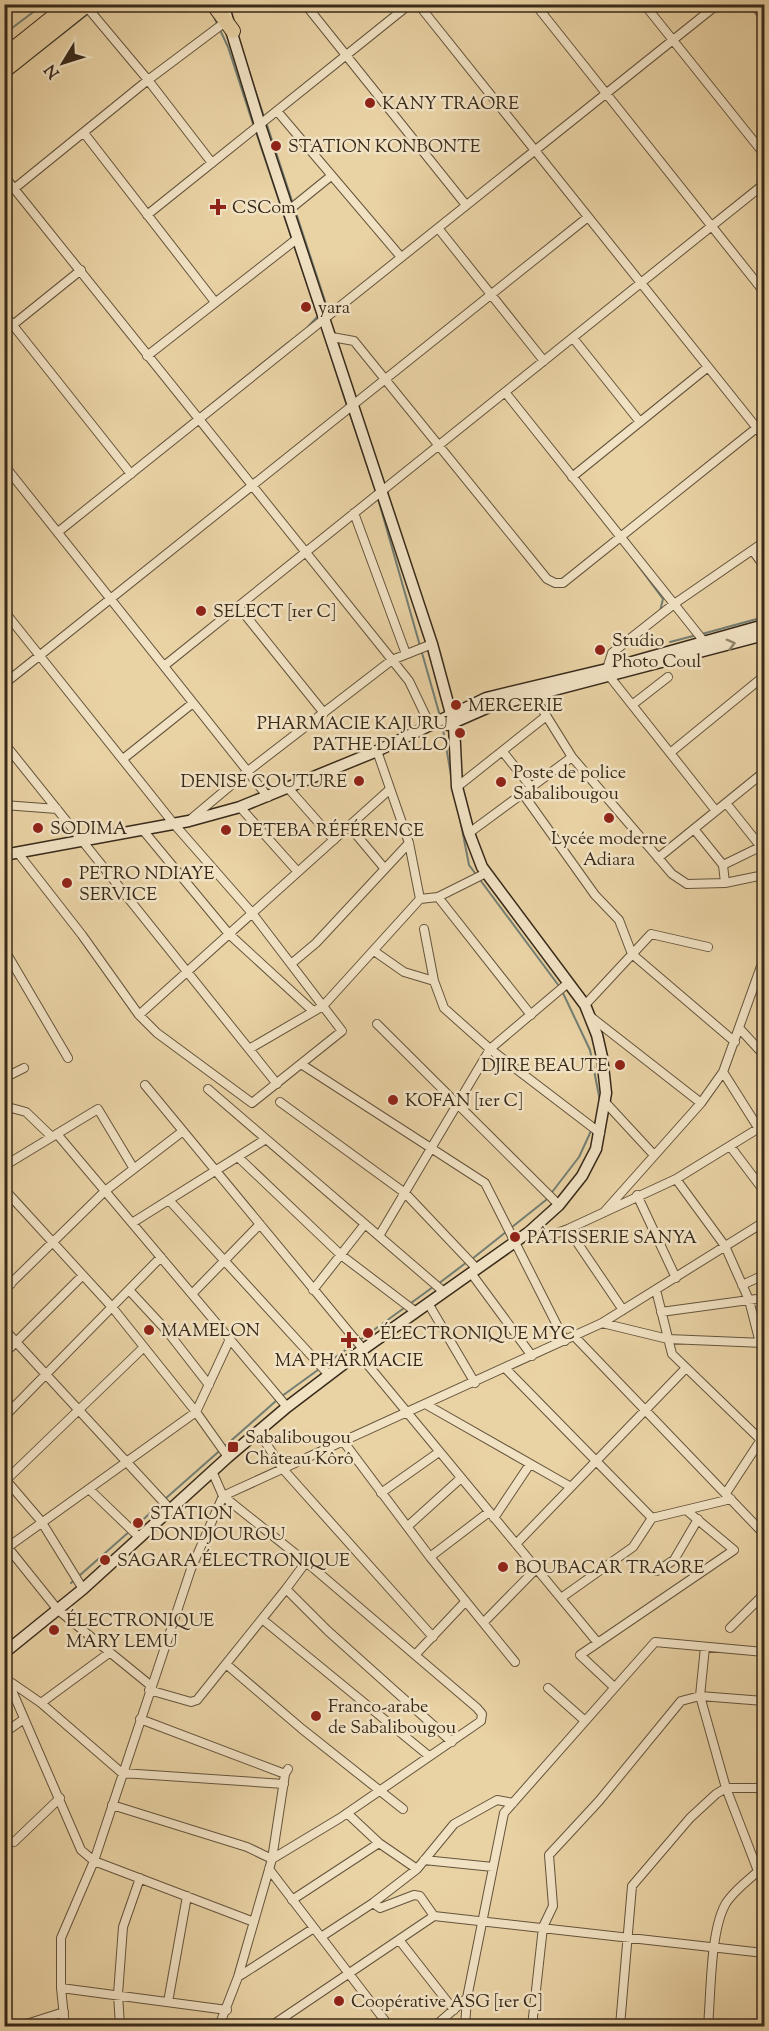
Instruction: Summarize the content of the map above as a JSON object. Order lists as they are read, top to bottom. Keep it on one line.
{"places":{"other":["KANY TRAORE","STATION KONBONTE","yara","SELECT [1er C]","Studio Photo Coul","MERCERIE","PHARMACIE KAJURU PATHE DIALLO","DENISE COUTURE","Poste de police Sabalibougou","Lycée moderne Adiara","SODIMA","DETEBA RÉFÉRENCE","PETRO NDIAYE SERVICE","DJIRE BEAUTE","KOFAN [1er C]","PÂTISSERIE SANYA","MAMELON","ÉLECTRONIQUE MYC","STATION DONDJOUROU","SAGARA ÉLECTRONIQUE","BOUBACAR TRAORE","ÉLECTRONIQUE MARY LEMU","Franco-arabe de Sabalibougou","Coopérative ASG [1er C]"],"health":["CSCom","MA PHARMACIE"],"transit":["Sabalibougou Château Kôrô"]},"north":"bottom left"}
